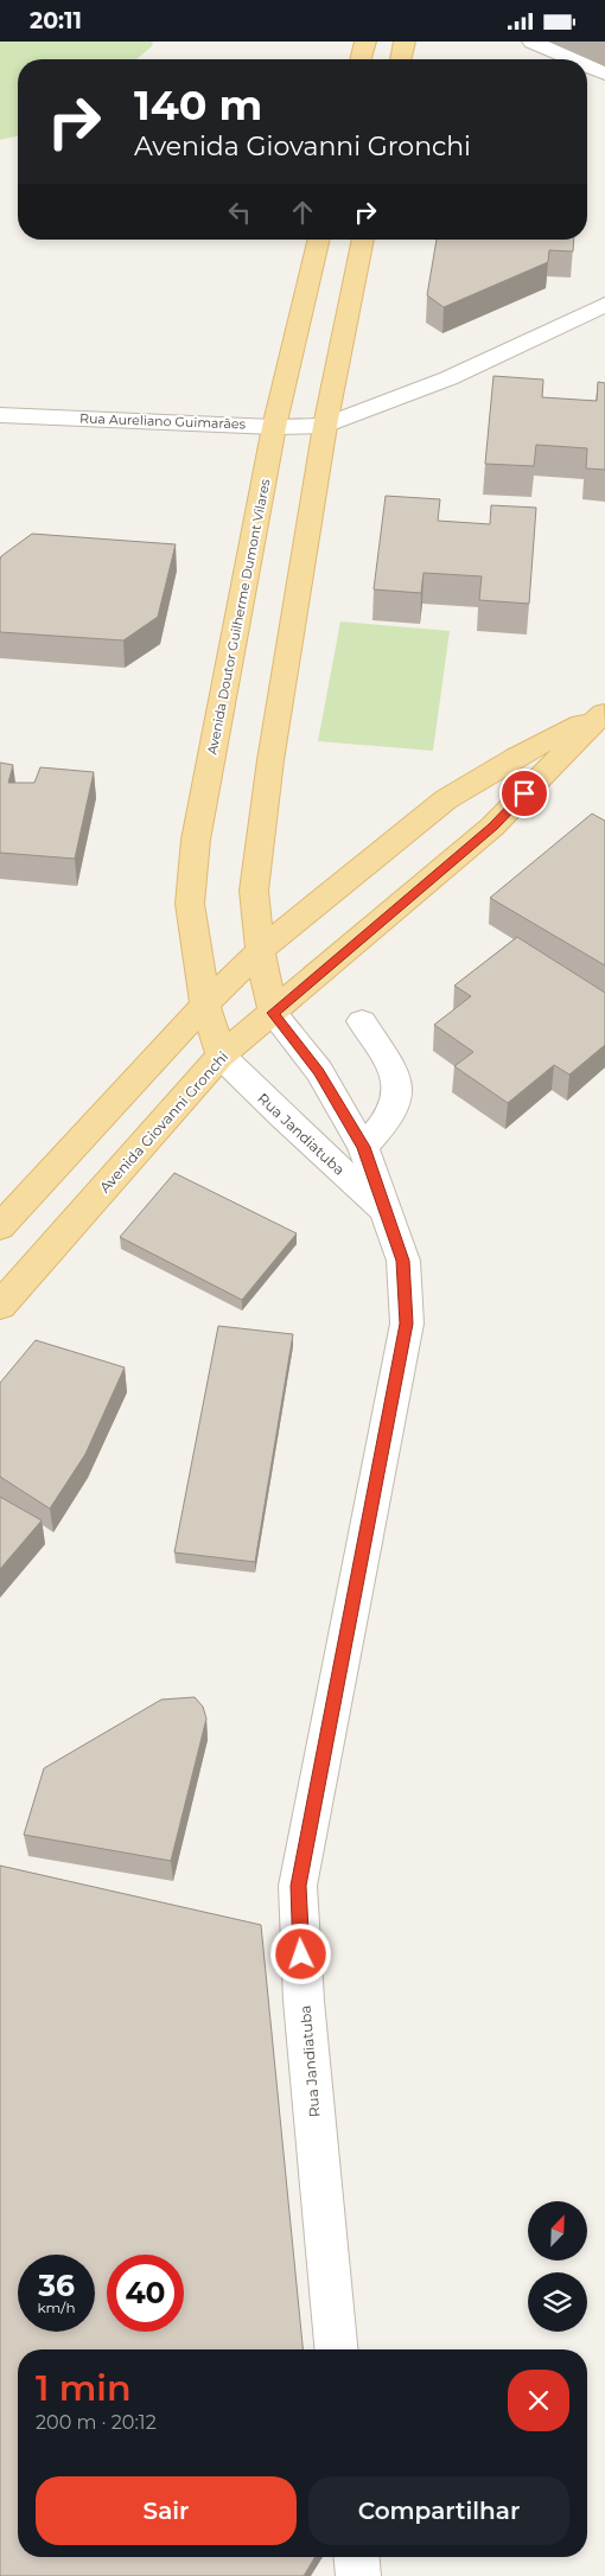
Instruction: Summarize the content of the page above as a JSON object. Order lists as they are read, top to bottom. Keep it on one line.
{"streets":{"main road":["Avenida Doutor Guilherme Dumont Vilares","Avenida Giovanni Gronchi"],"street":["Rua Aureliano Guimarães","Rua Jandiatuba"]},"crossings":[["Rua Aureliano Guimarães","Avenida Doutor Guilherme Dumont Vilares"],["Avenida Doutor Guilherme Dumont Vilares","Avenida Giovanni Gronchi"],["Avenida Doutor Guilherme Dumont Vilares","Rua Jandiatuba"],["Avenida Giovanni Gronchi","Rua Jandiatuba"]],"north":"top right","page":{"status":"20:11","turn":["140 m","Avenida Giovanni Gronchi"],"speed":"36 km/h","limit":"40","heading":["1 min","200 m · 20:12"],"buttons":["Sair","Compartilhar"]}}
